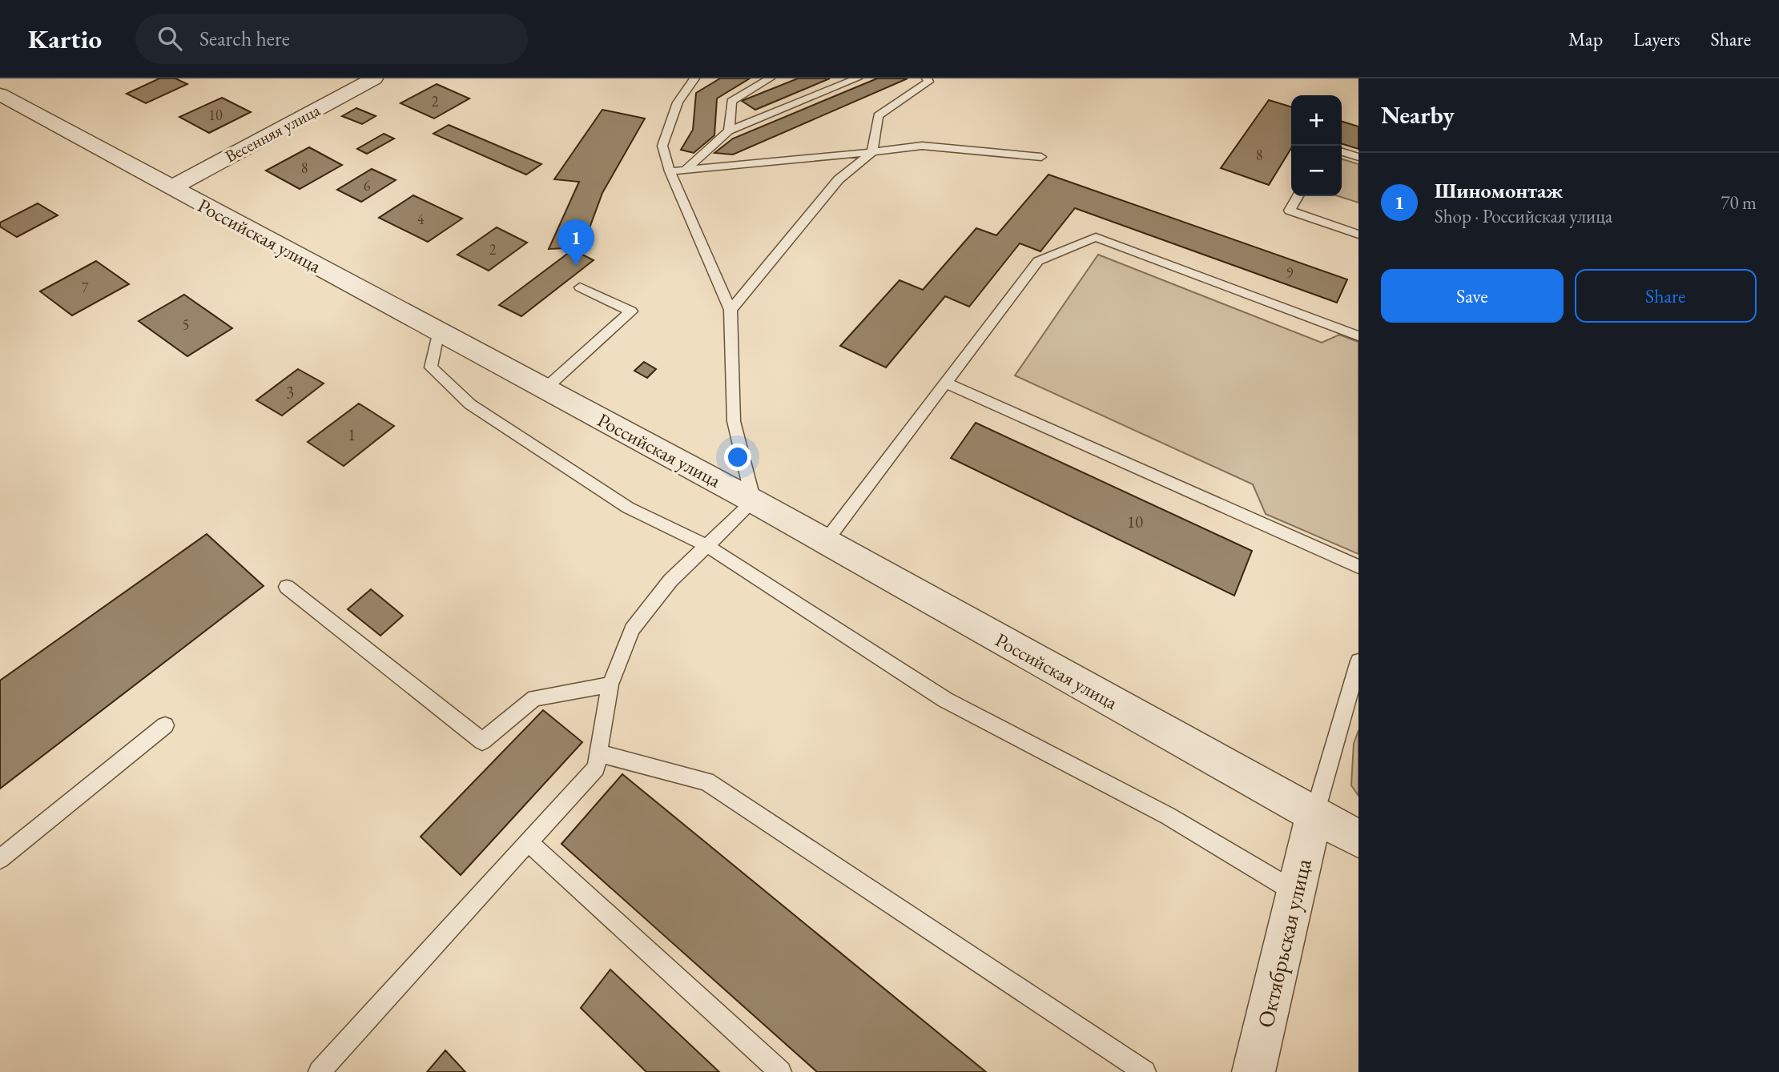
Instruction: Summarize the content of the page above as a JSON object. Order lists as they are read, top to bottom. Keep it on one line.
{"streets":{"street":["Весенняя улица","Российская улица","Октябрьская улица"]},"crossings":[["Весенняя улица","Российская улица"],["Российская улица","Октябрьская улица"]],"house_numbers":["2","10","8","8","6","4","2","9","7","5","3","1","10"],"page":{"header":"Kartio","search":"Search here","nav":["Map","Layers","Share"],"heading":"Nearby","map_buttons":["+","−"],"list":[{"mark":"1","name":"Шиномонтаж","note":"Shop · Российская улица","value":"70 m"}],"pins":"1","buttons":["Save","Share"]}}
